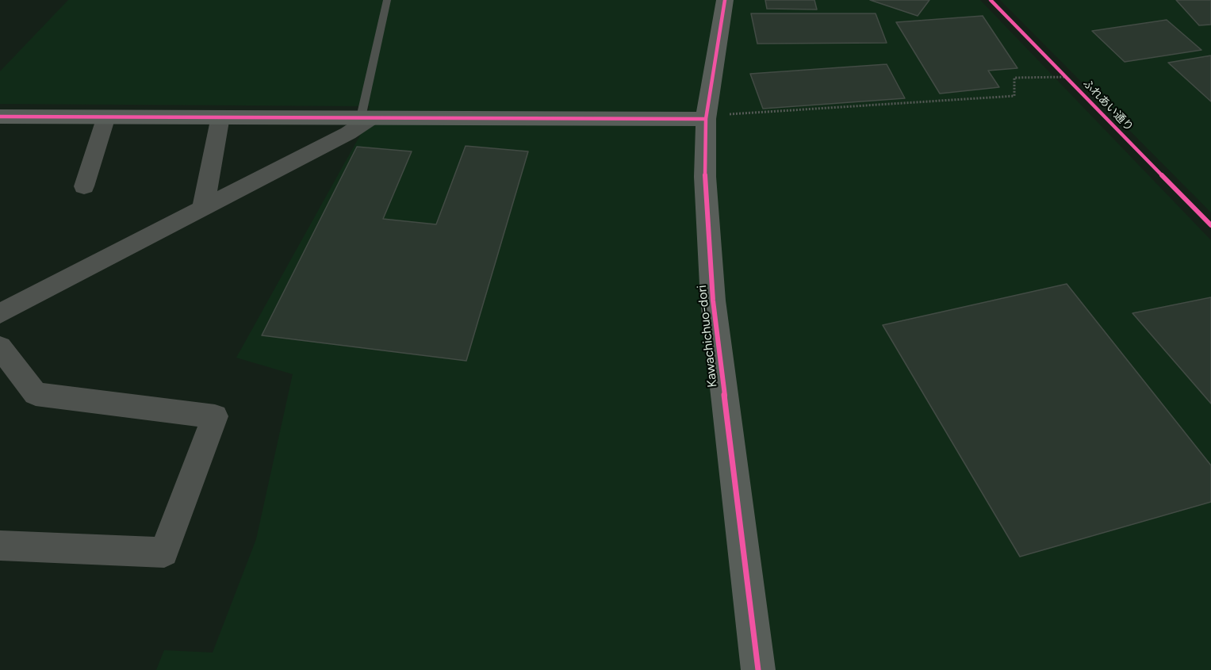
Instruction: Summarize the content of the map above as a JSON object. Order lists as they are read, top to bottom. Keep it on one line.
{"streets":{"street":["Kawachichuo-dori"],"cycle path":["ふれあい通り"]}}
